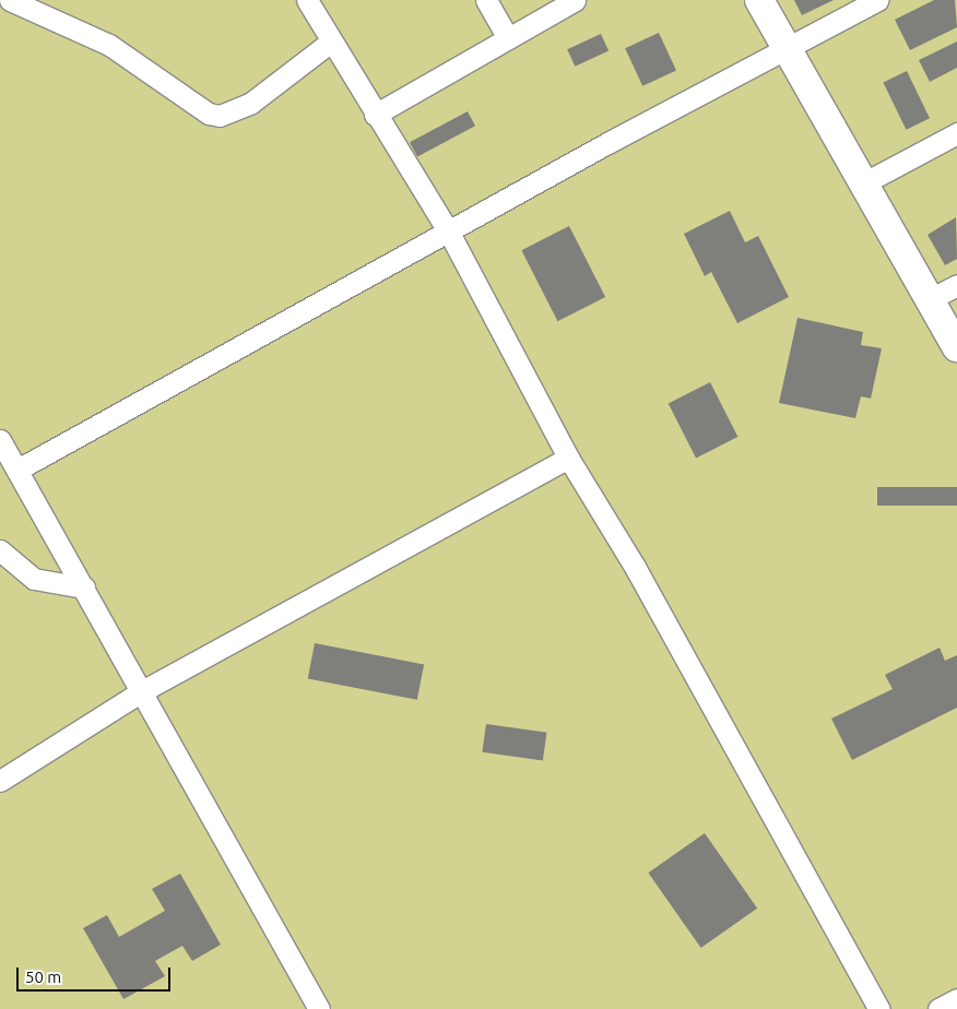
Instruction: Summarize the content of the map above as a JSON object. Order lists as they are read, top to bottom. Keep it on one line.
{"scale_bar":"50 m"}
